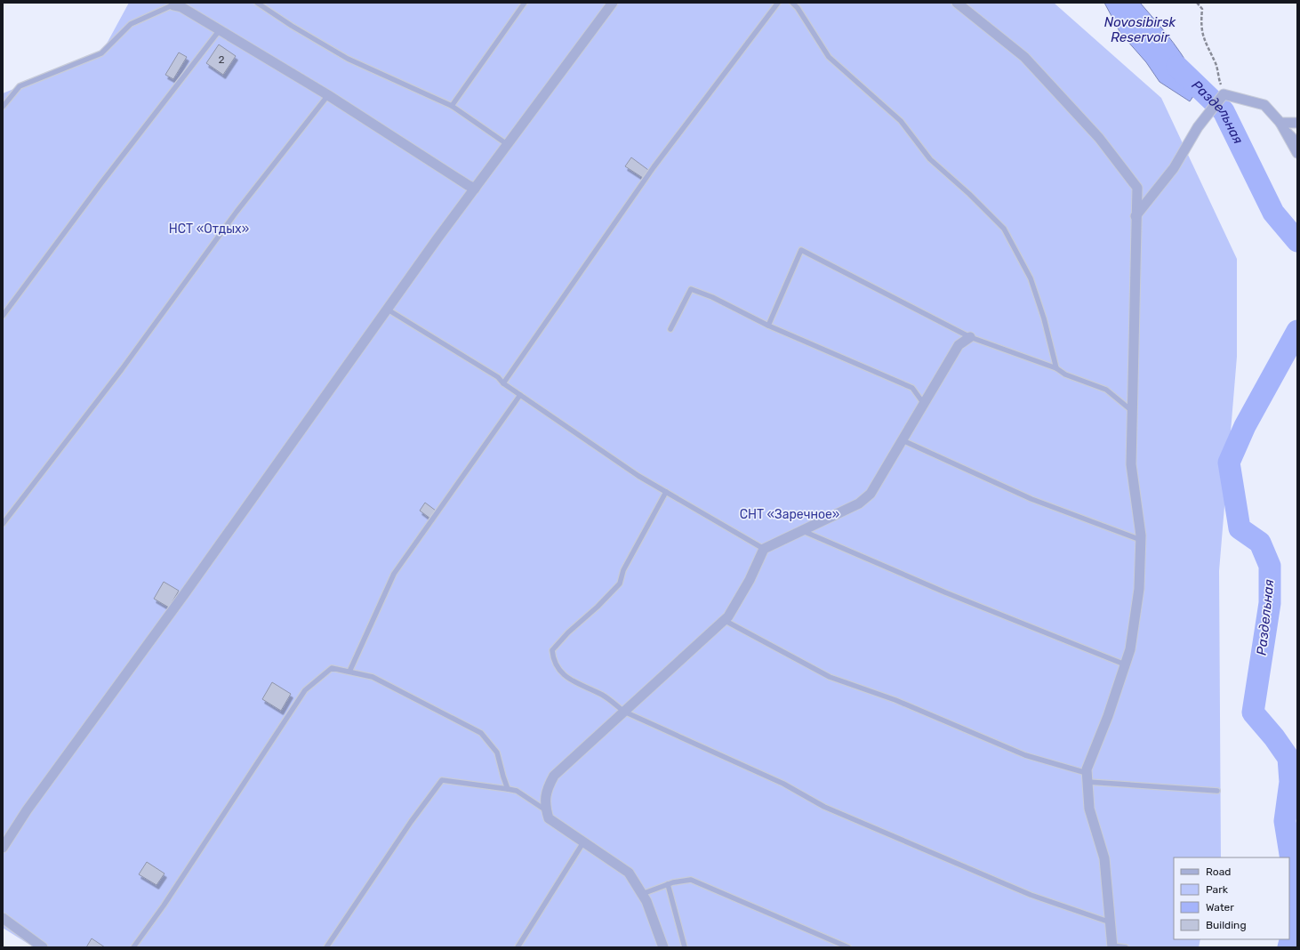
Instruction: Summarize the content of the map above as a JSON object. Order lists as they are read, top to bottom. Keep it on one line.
{"water":["Novosibirsk Reservoir","Раздельная"],"parks":["НСТ «Отдых»","СНТ «Заречное»"],"house_numbers":["2"],"legend":["Road","Park","Water","Building"]}
